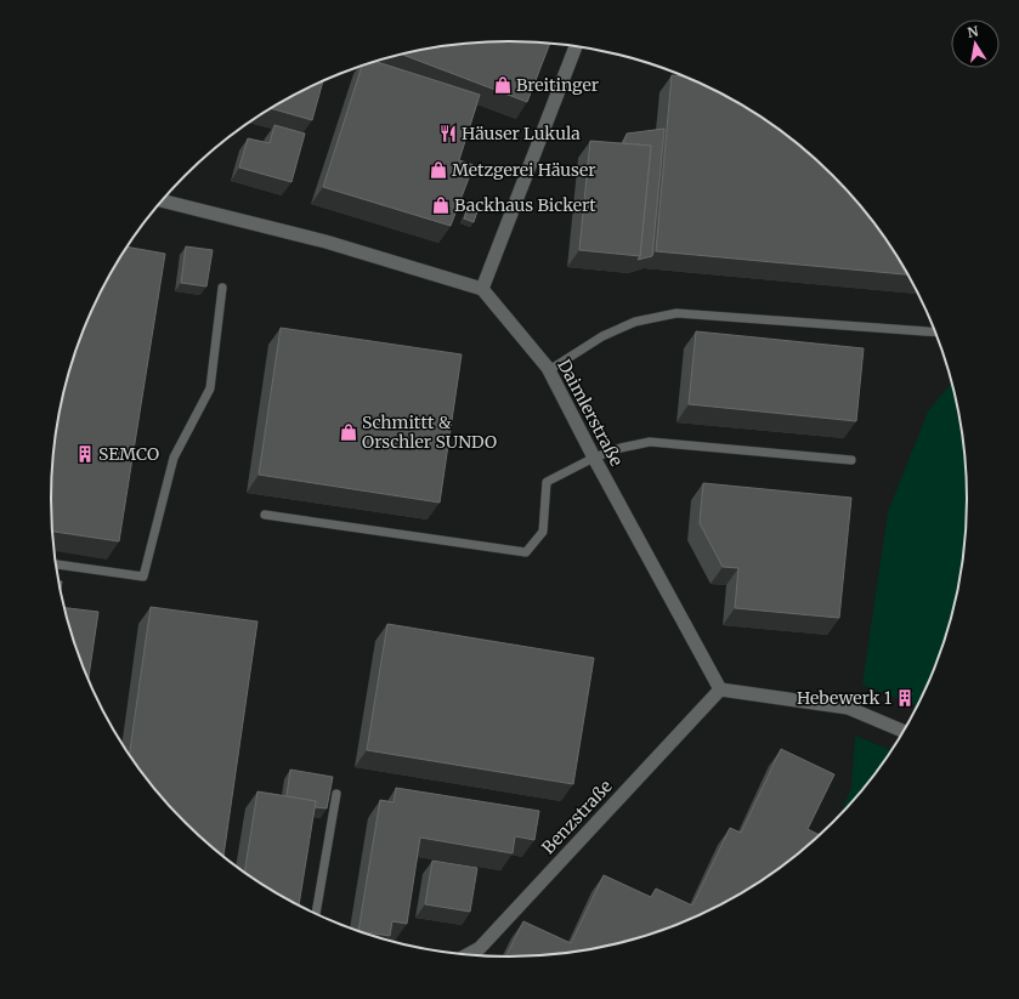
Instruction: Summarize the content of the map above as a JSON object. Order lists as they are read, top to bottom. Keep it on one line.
{"streets":{"street":["Daimlerstraße","Benzstraße"]},"crossings":[["Daimlerstraße","Benzstraße"]],"places":{"shop":["Breitinger","Metzgerei Häuser","Backhaus Bickert","Schmittt & Orschler SUNDO"],"restaurant":["Häuser Lukula"],"building":["SEMCO","Hebewerk 1"]},"north":"top"}
